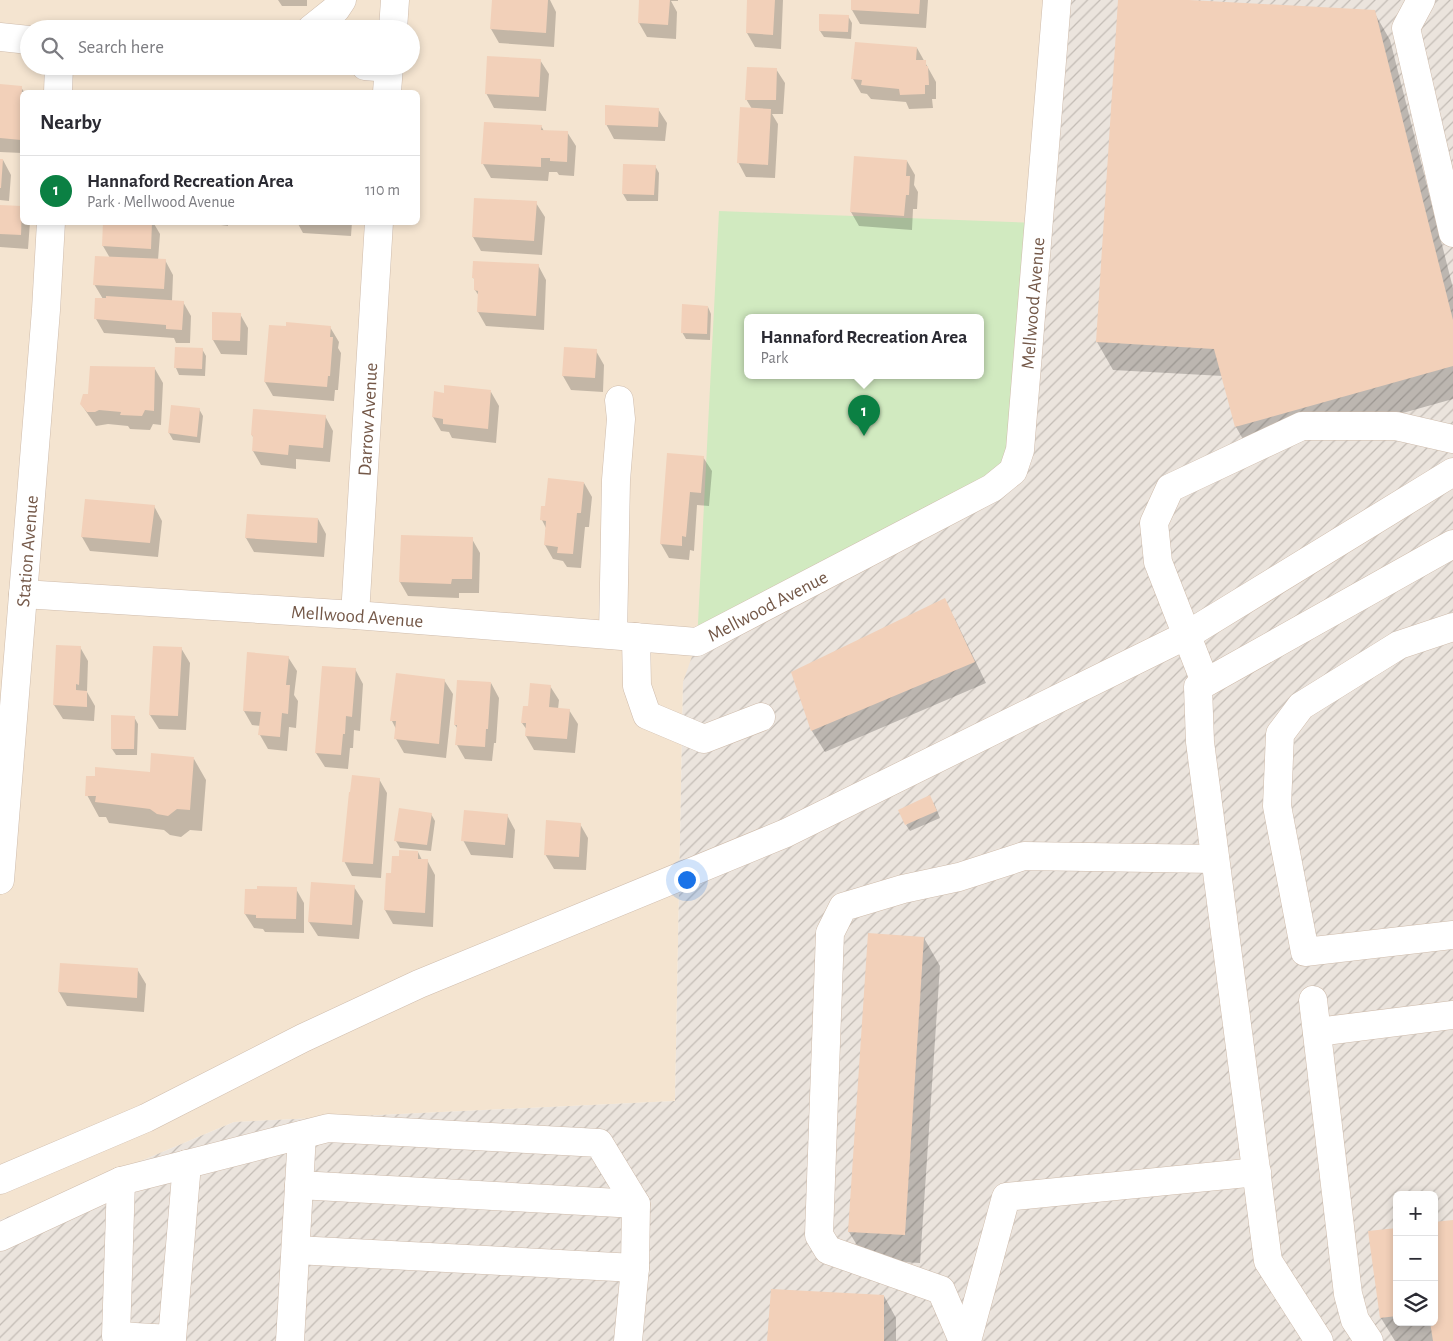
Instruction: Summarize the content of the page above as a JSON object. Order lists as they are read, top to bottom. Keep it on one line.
{"streets":{"street":["Mellwood Avenue","Darrow Avenue","Station Avenue"]},"crossings":[["Mellwood Avenue","Darrow Avenue"],["Mellwood Avenue","Station Avenue"]],"page":{"search":"Search here","heading":"Nearby","list":[{"mark":"1","name":"Hannaford Recreation Area","note":"Park · Mellwood Avenue","value":"110 m"}],"popup":["Hannaford Recreation Area","Park"],"pins":"1","map_buttons":["+","−"]}}
